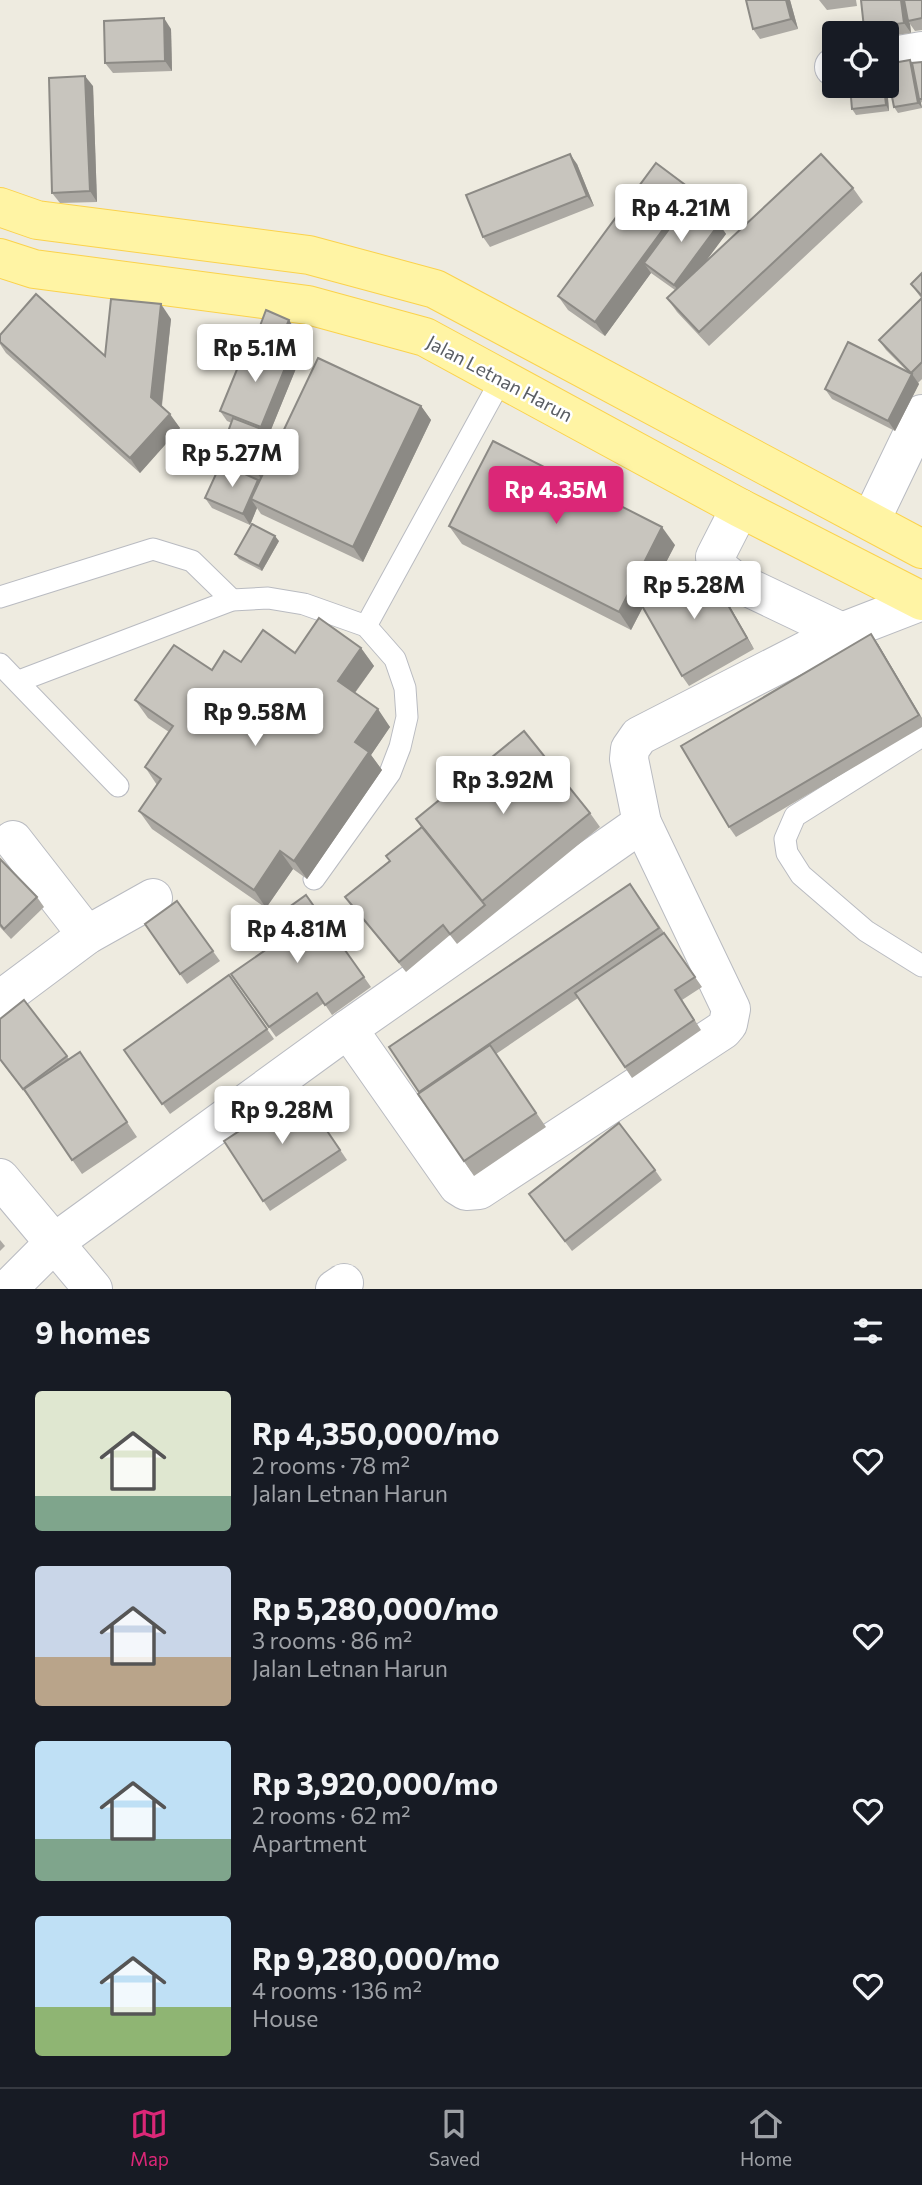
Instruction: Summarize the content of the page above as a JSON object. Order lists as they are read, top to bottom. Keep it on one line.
{"streets":{"main road":["Jalan Letnan Harun"]},"page":{"price":["Rp 4.21M","Rp 5.1M","Rp 5.27M","Rp 4.35M","Rp 5.28M","Rp 9.58M","Rp 3.92M","Rp 4.81M","Rp 9.28M"],"heading":"9 homes","list":[{"name":"Rp 4,350,000/mo","note":"2 rooms · 78 m² · Jalan Letnan Harun"},{"name":"Rp 5,280,000/mo","note":"3 rooms · 86 m² · Jalan Letnan Harun"},{"name":"Rp 3,920,000/mo","note":"2 rooms · 62 m² · Apartment"},{"name":"Rp 9,280,000/mo","note":"4 rooms · 136 m² · House"}],"tabs":["Map","Saved","Home"]}}
